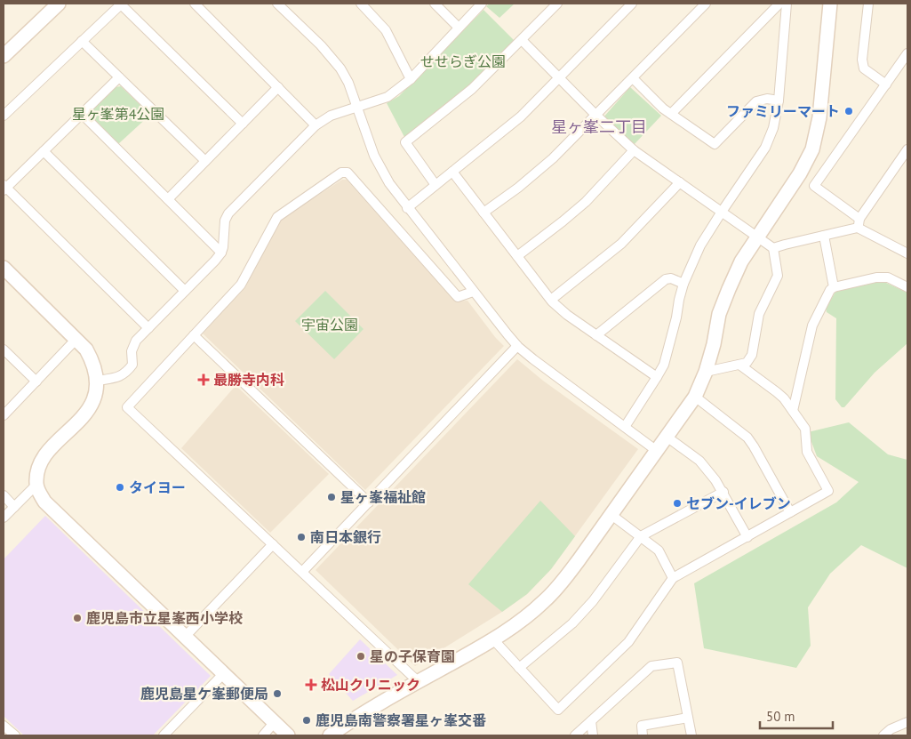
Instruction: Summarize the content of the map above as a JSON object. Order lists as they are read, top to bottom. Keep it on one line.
{"districts":["星ヶ峯二丁目"],"parks":["せせらぎ公園","星ヶ峯第4公園","宇宙公園"],"places":{"other":["ファミリーマート","タイヨー","星ヶ峯福祉館","セブン-イレブン","南日本銀行","鹿児島市立星峯西小学校","星の子保育園","鹿児島星ケ峯郵便局","鹿児島南警察署星ヶ峯交番"],"health":["最勝寺内科","松山クリニック"]},"scale_bar":"50 m"}
